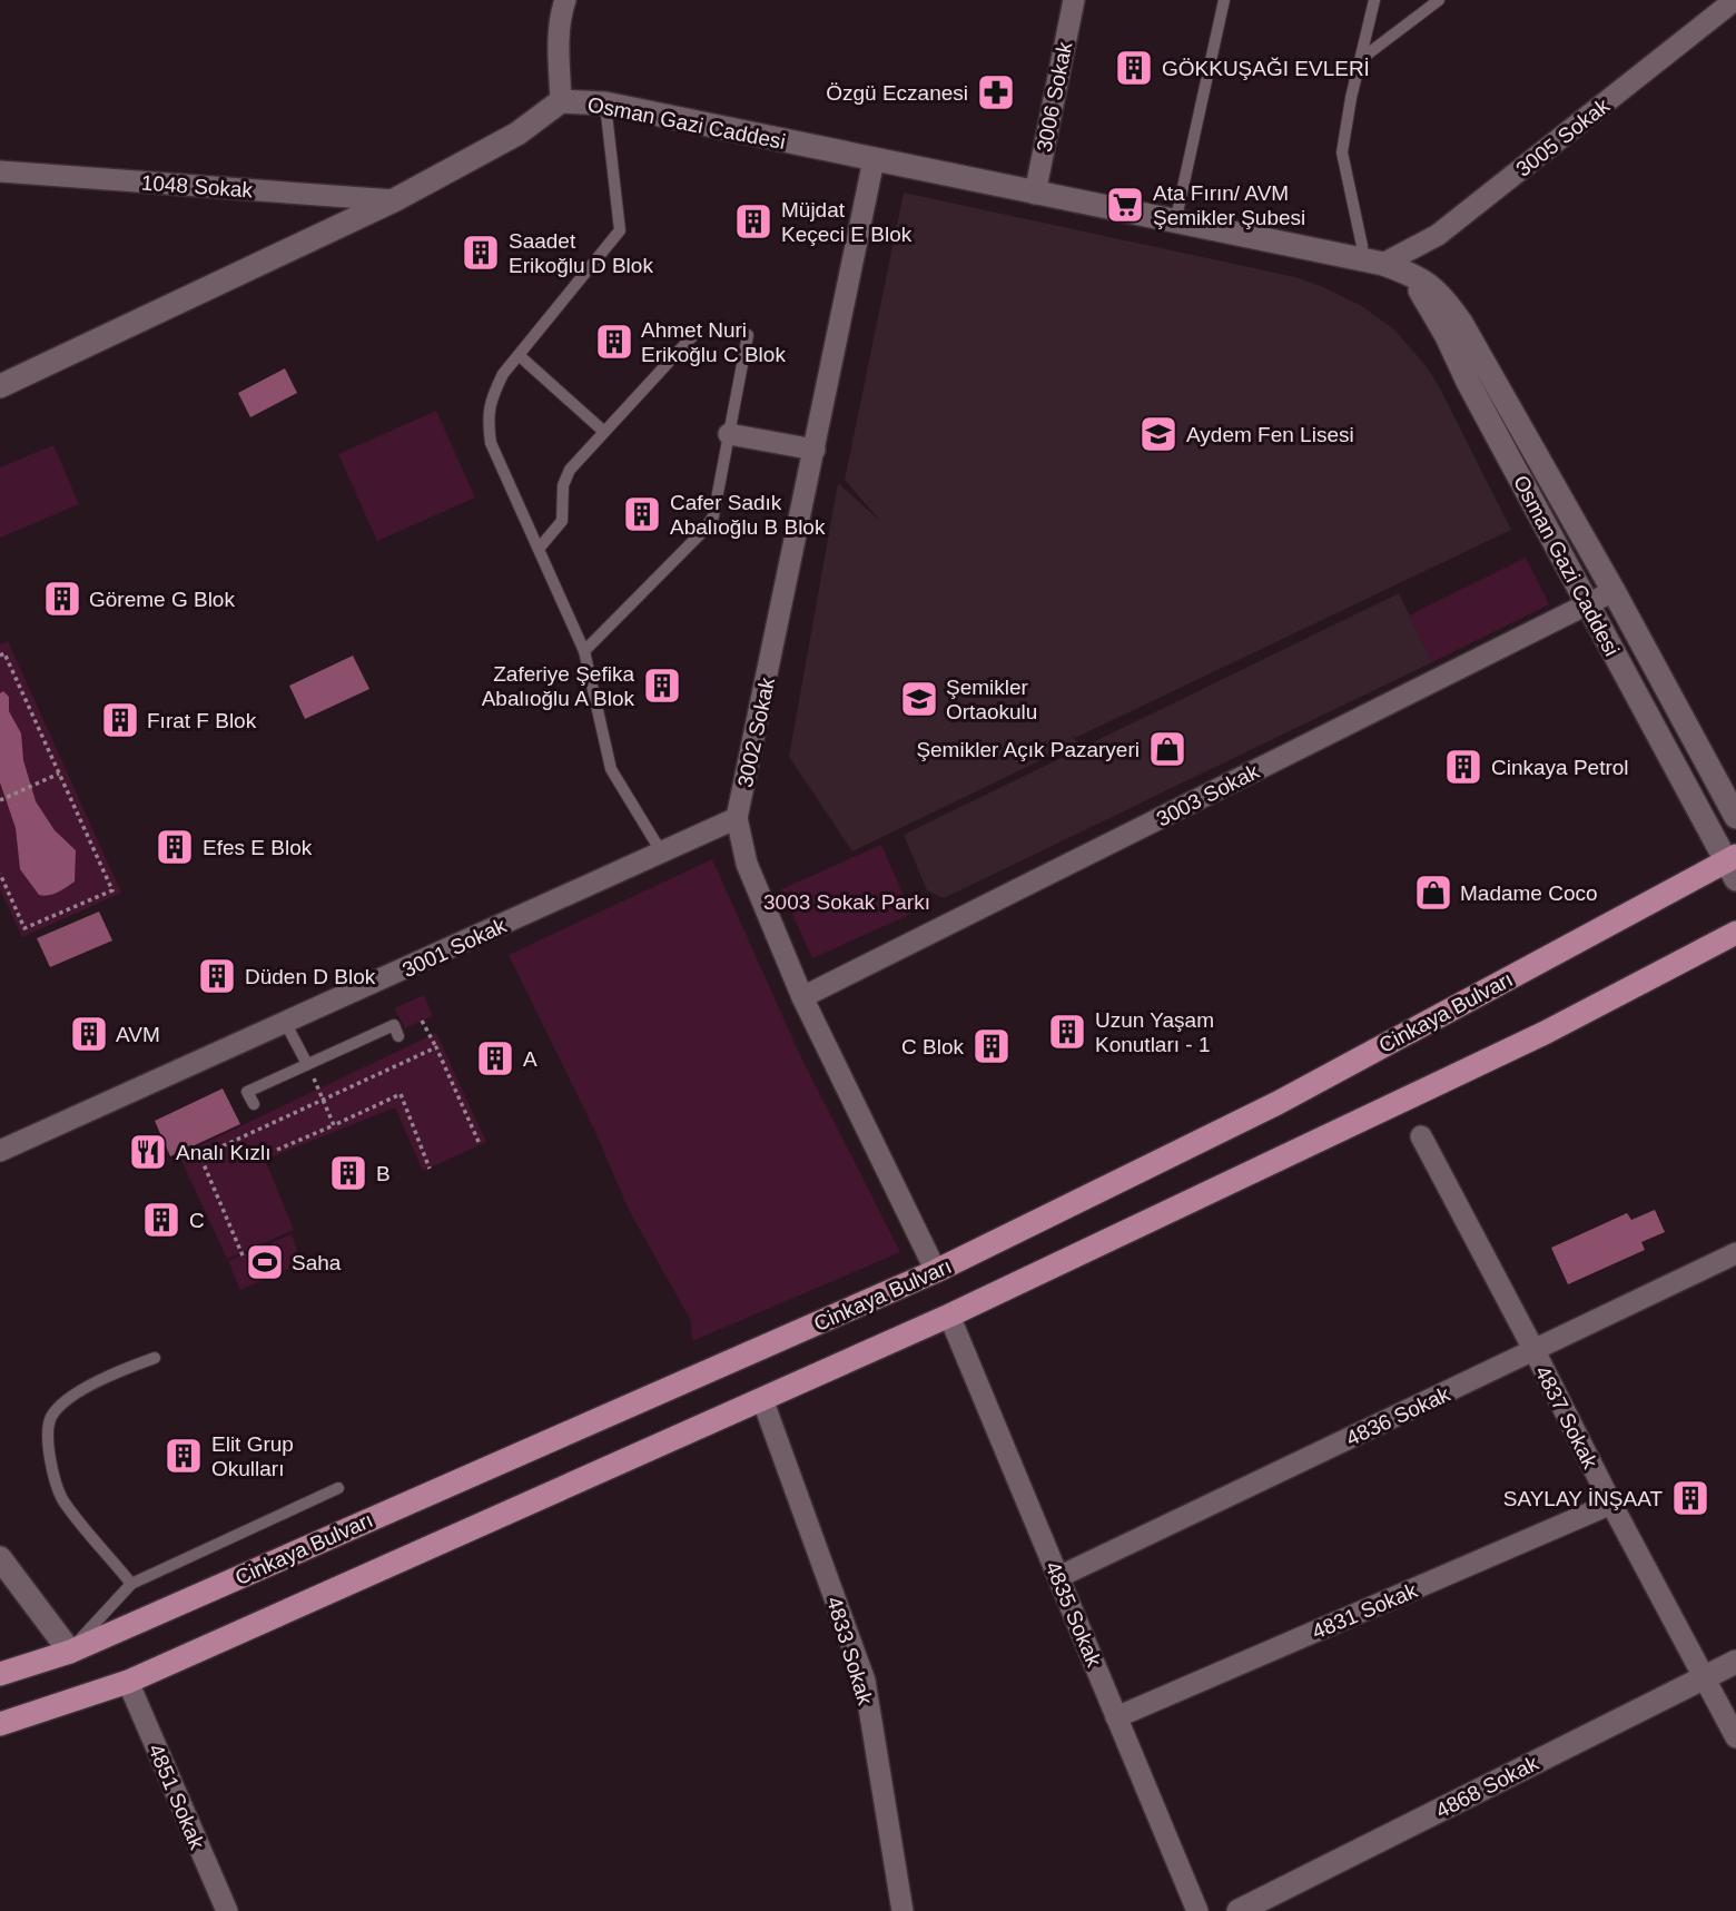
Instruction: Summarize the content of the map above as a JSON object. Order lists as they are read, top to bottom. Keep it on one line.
{"streets":{"main road":["Cinkaya Bulvarı"],"street":["3006 Sokak","Osman Gazi Caddesi","3005 Sokak","1048 Sokak","3002 Sokak","3003 Sokak","3001 Sokak","4836 Sokak","4837 Sokak","4831 Sokak","4835 Sokak","4833 Sokak","4868 Sokak","4851 Sokak"]},"crossings":[["3006 Sokak","Osman Gazi Caddesi"],["Osman Gazi Caddesi","3005 Sokak"],["Osman Gazi Caddesi","1048 Sokak"],["Osman Gazi Caddesi","3002 Sokak"],["Osman Gazi Caddesi","3003 Sokak"],["Osman Gazi Caddesi","Cinkaya Bulvarı"],["3002 Sokak","3003 Sokak"],["3002 Sokak","3001 Sokak"],["3002 Sokak","Cinkaya Bulvarı"],["4836 Sokak","4837 Sokak"],["4836 Sokak","4835 Sokak"],["4837 Sokak","4831 Sokak"],["4837 Sokak","4868 Sokak"],["4831 Sokak","4835 Sokak"]],"parks":["3003 Sokak Parkı"],"places":{"building":["GÖKKUŞAĞI EVLERİ","Müjdat Keçeci E Blok","Saadet Erikoğlu D Blok","Ahmet Nuri Erikoğlu C Blok","Cafer Sadık Abalıoğlu B Blok","Göreme G Blok","Zaferiye Şefika Abalıoğlu A Blok","Fırat F Blok","Cinkaya Petrol","Efes E Blok","Düden D Blok","Uzun Yaşam Konutları - 1","AVM","C Blok","A","B","C","Elit Grup Okulları","SAYLAY İNŞAAT"],"pharmacy":["Özgü Eczanesi"],"supermarket":["Ata Fırın/ AVM Şemikler Şubesi"],"school or university":["Aydem Fen Lisesi","Şemikler Ortaokulu"],"shop":["Şemikler Açık Pazaryeri","Madame Coco"],"restaurant":["Analı Kızlı"],"sports":["Saha"]}}
